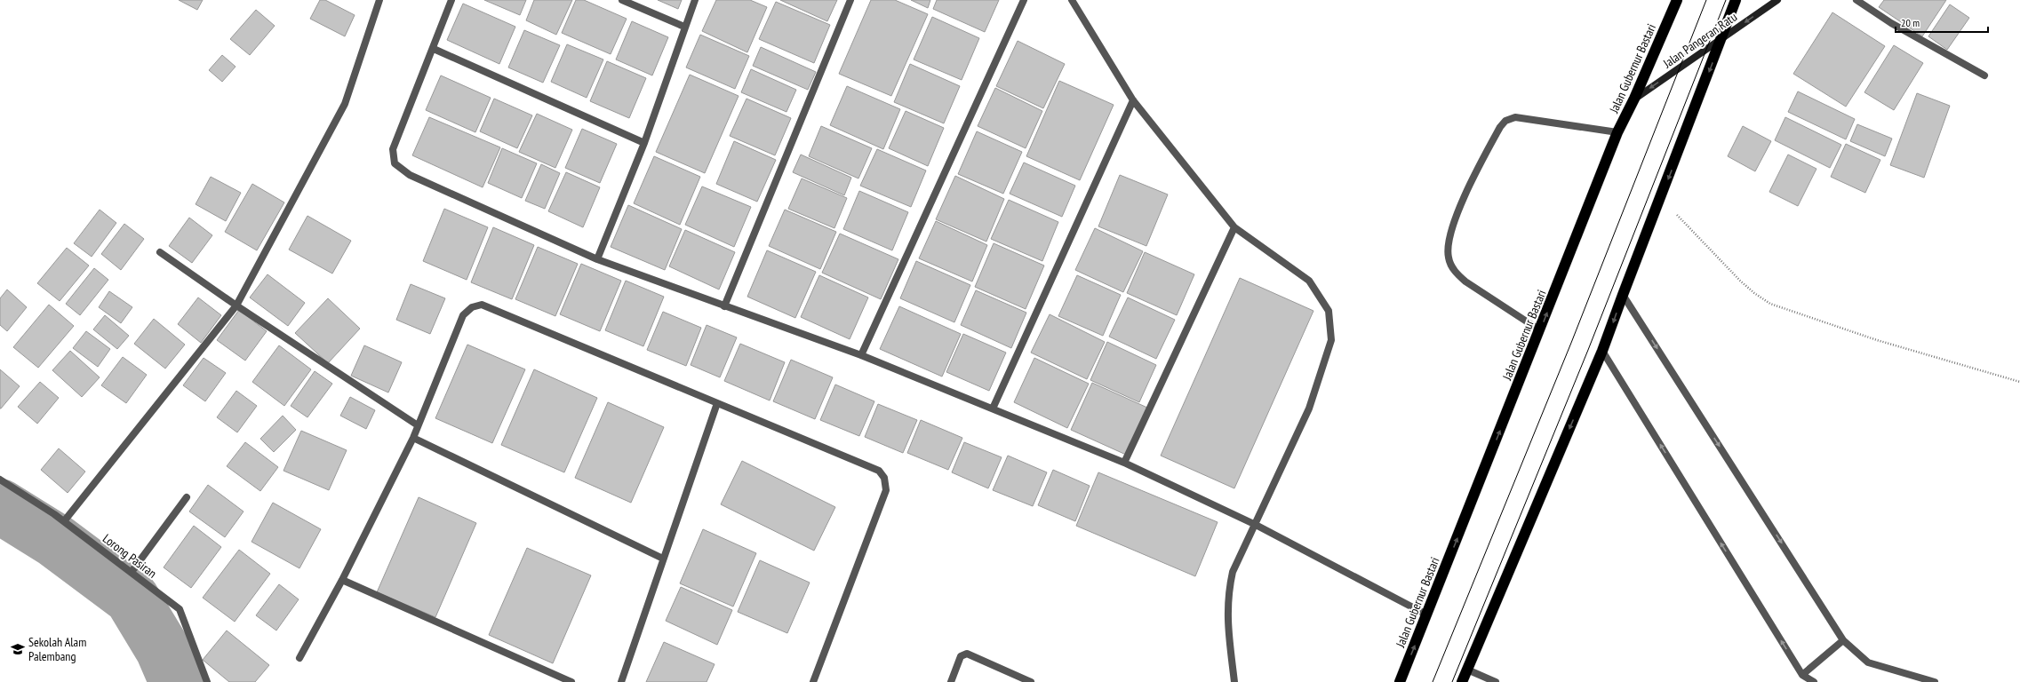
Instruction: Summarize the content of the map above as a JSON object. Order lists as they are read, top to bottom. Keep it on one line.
{"streets":{"highway":["Jalan Gubernur Bastari"],"street":["Jalan Pangeran Ratu","Lorong Pasiran"]},"crossings":[["Jalan Pangeran Ratu","Jalan Gubernur Bastari"]],"one_way":["Jalan Pangeran Ratu"],"places":{"school or university":["Sekolah Alam Palembang"]},"scale_bar":"20 m"}
